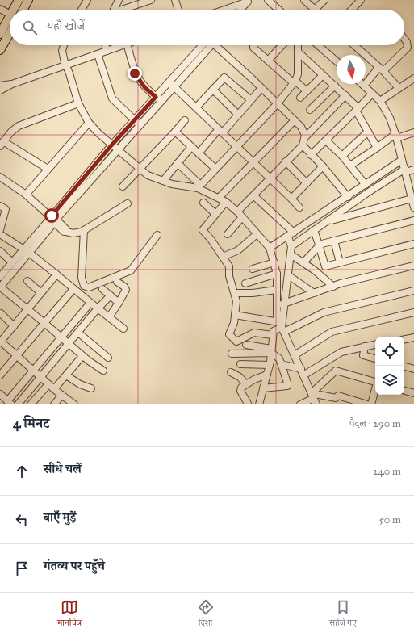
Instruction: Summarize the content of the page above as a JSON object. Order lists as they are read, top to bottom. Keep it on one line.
{"north":"bottom","page":{"search":"यहाँ खोजें","heading":["4 मिनट","पैदल · 290 m"],"list":[["सीधे चलें","240 m"],["बाएँ मुड़ें","50 m"],"गंतव्य पर पहुँचे"],"nav":["मानचित्र","दिशा","सहेजे गए"]}}
